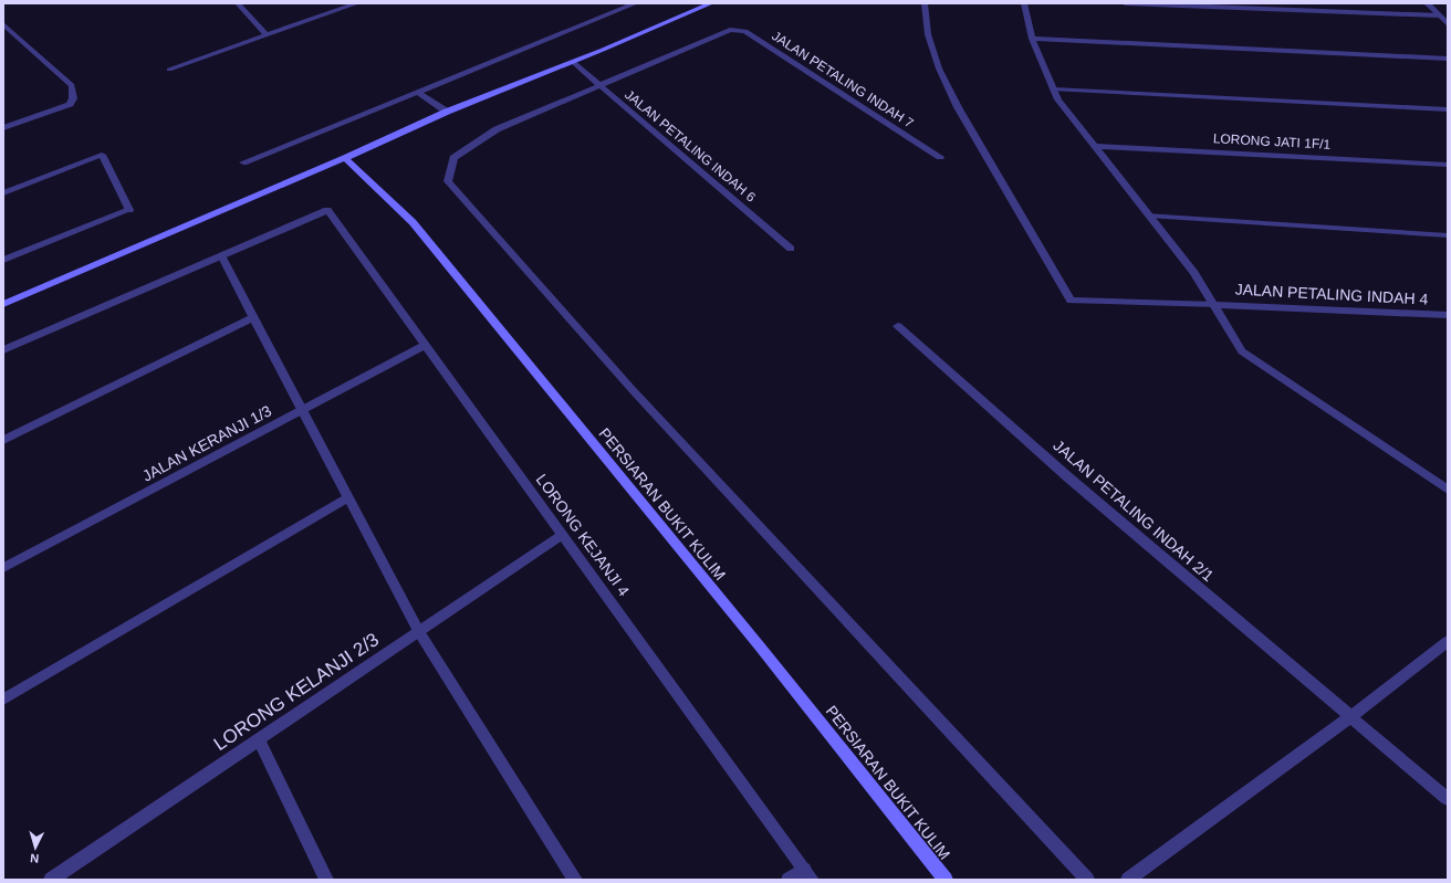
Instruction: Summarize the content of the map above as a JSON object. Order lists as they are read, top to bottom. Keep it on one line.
{"streets":{"street":["JALAN PETALING INDAH 7","LORONG JATI 1F/1","JALAN PETALING INDAH 6","JALAN PETALING INDAH 4","JALAN KERANJI 1/3","PERSIARAN BUKIT KULIM","JALAN PETALING INDAH 2/1","LORONG KEJANJI 4","LORONG KELANJI 2/3"]},"crossings":[["JALAN PETALING INDAH 7","JALAN PETALING INDAH 6"],["JALAN KERANJI 1/3","LORONG KEJANJI 4"],["LORONG KEJANJI 4","LORONG KELANJI 2/3"]],"north":"bottom"}
